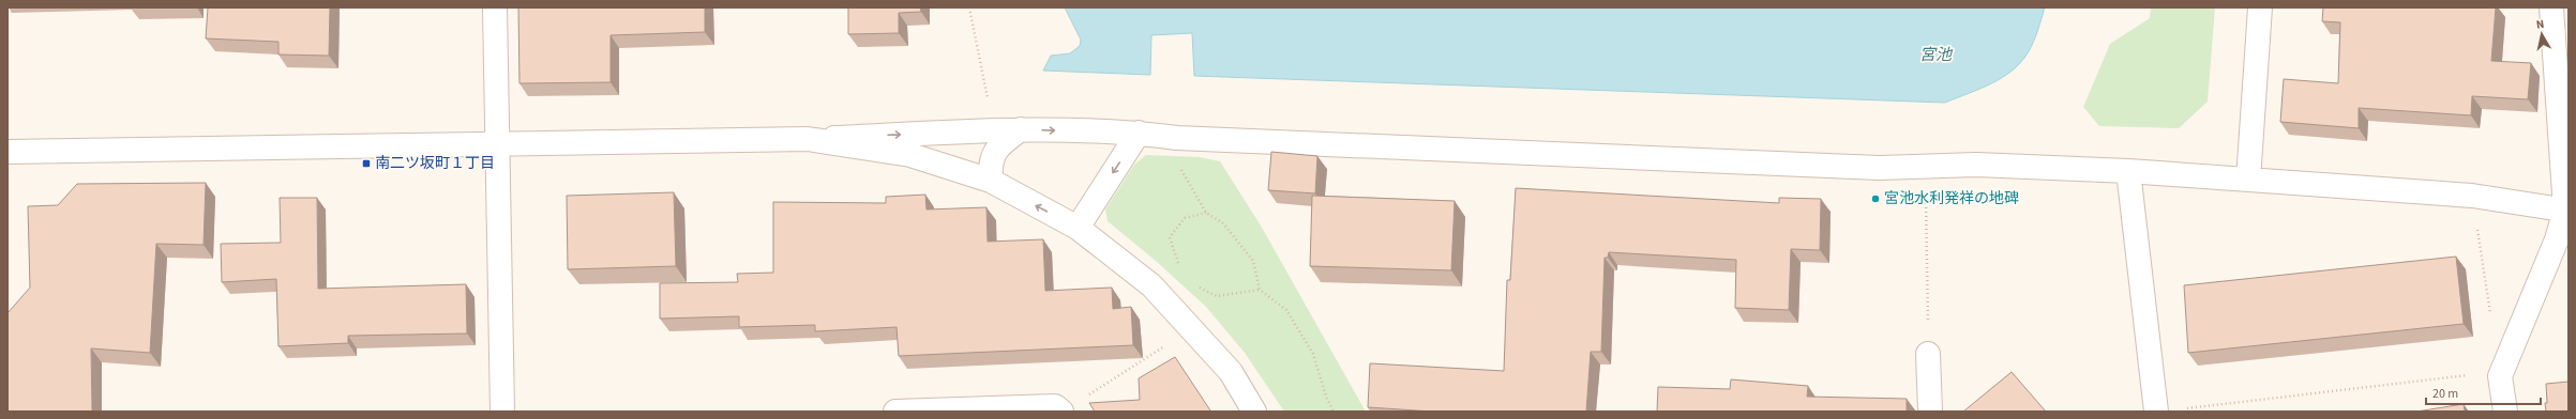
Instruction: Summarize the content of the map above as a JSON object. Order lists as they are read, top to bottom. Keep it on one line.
{"water":["宮池"],"places":{"transit":["南二ツ坂町１丁目"],"other":["宮池水利発祥の地碑"]},"scale_bar":"20 m","north":"top"}
